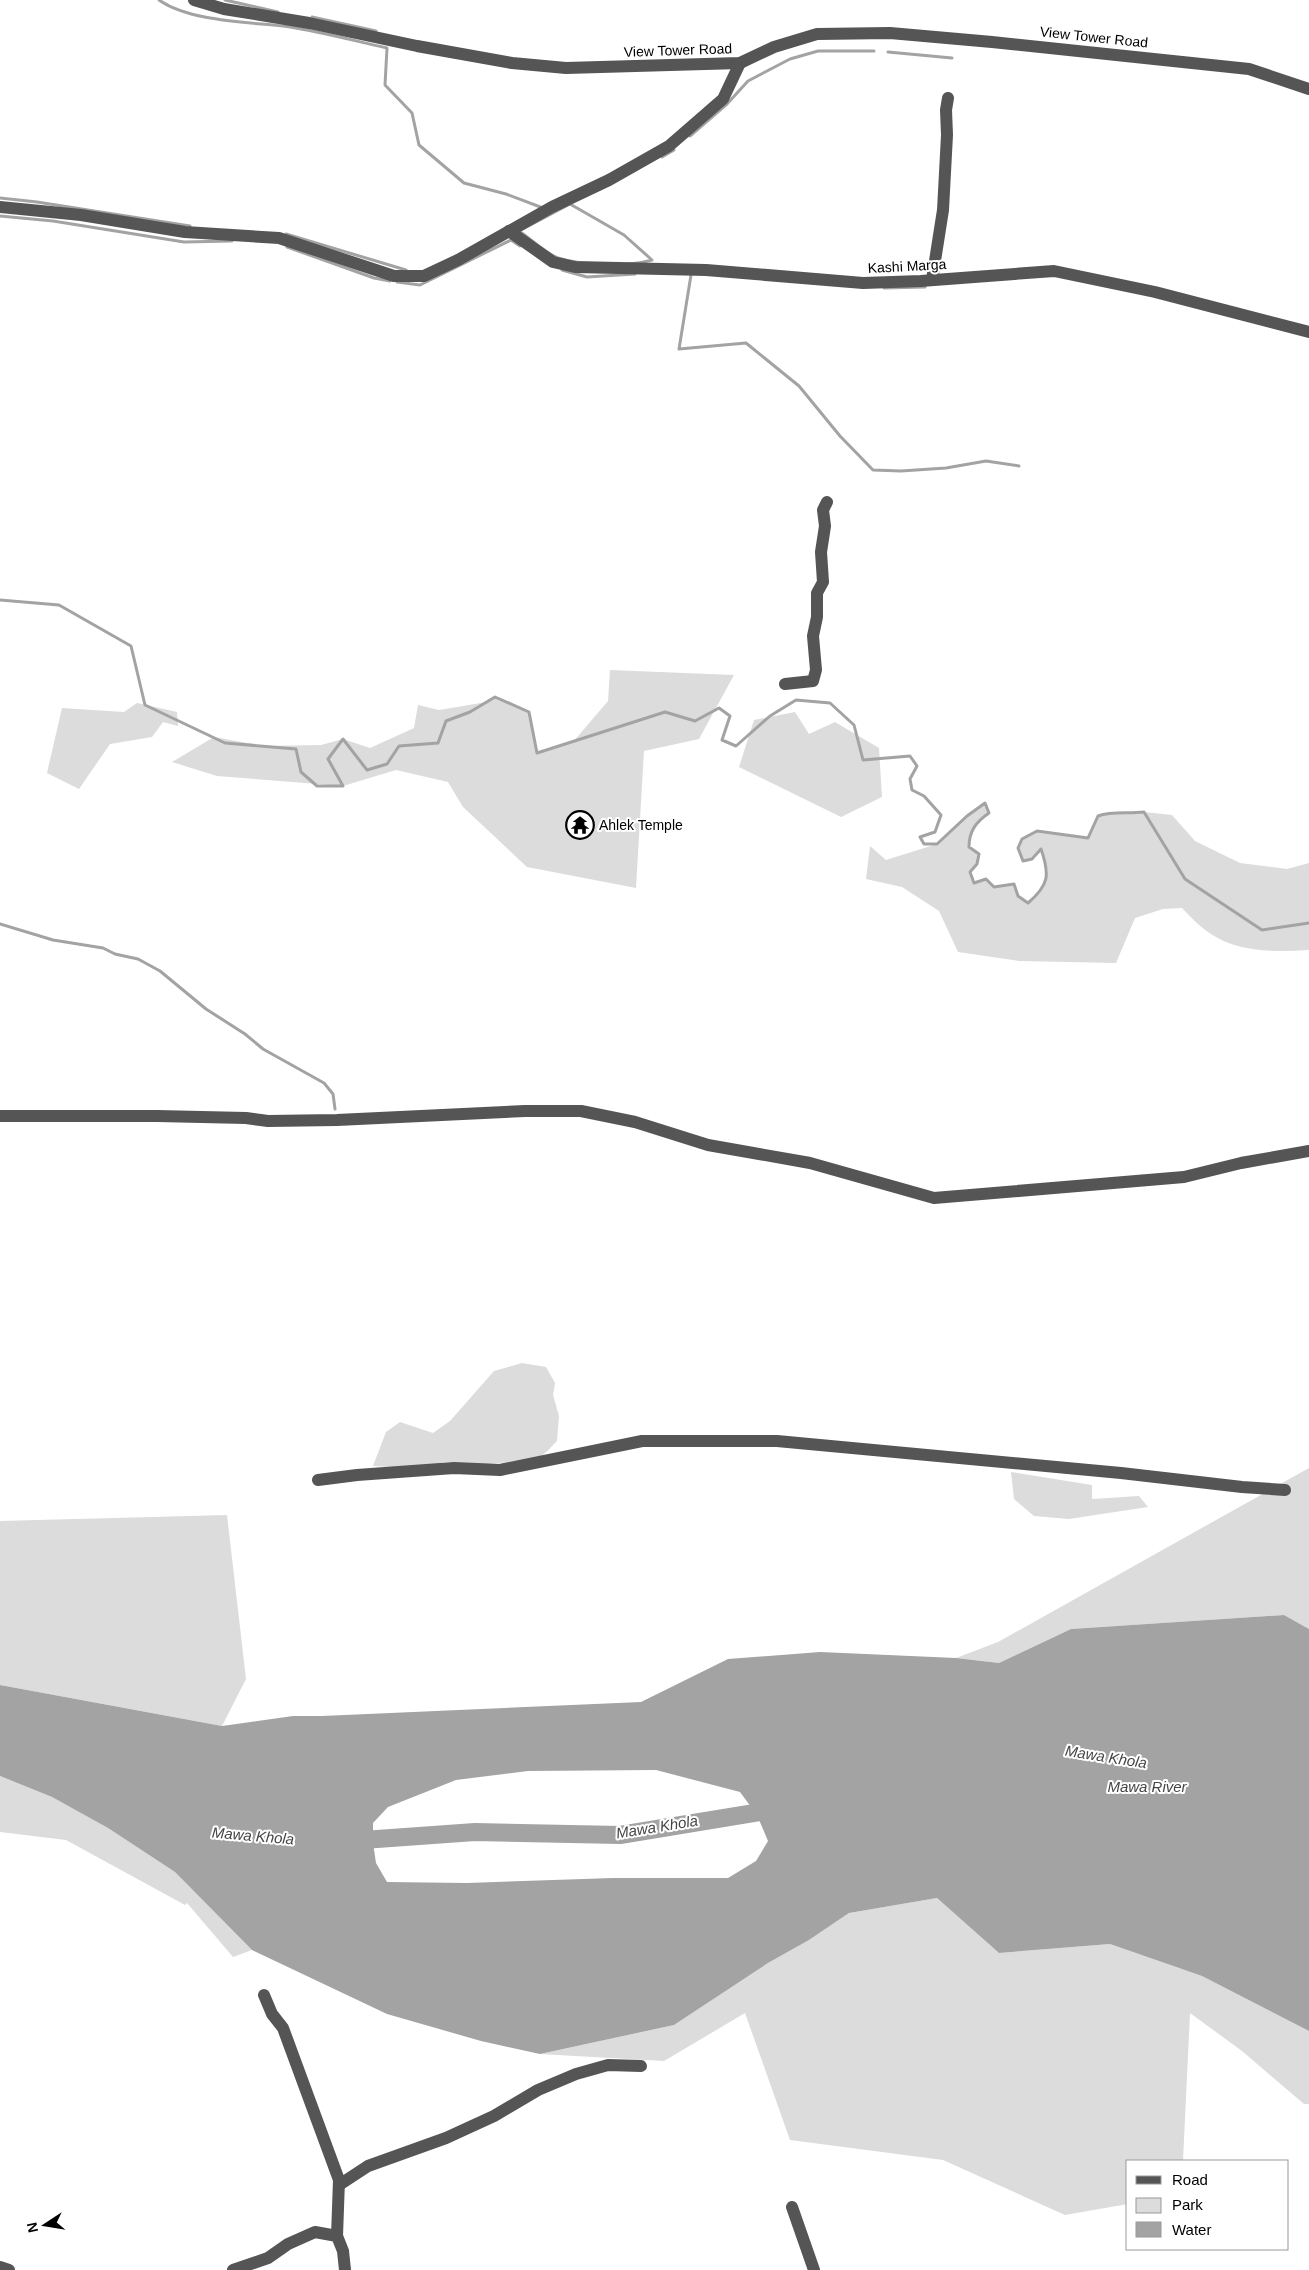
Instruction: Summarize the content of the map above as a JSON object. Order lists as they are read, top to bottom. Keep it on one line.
{"streets":{"street":["View Tower Road","Kashi Marga"]},"water":["Mawa Khola","Mawa River"],"places":{"temple":["Ahlek Temple"]},"legend":["Road","Park","Water"],"north":"left"}
